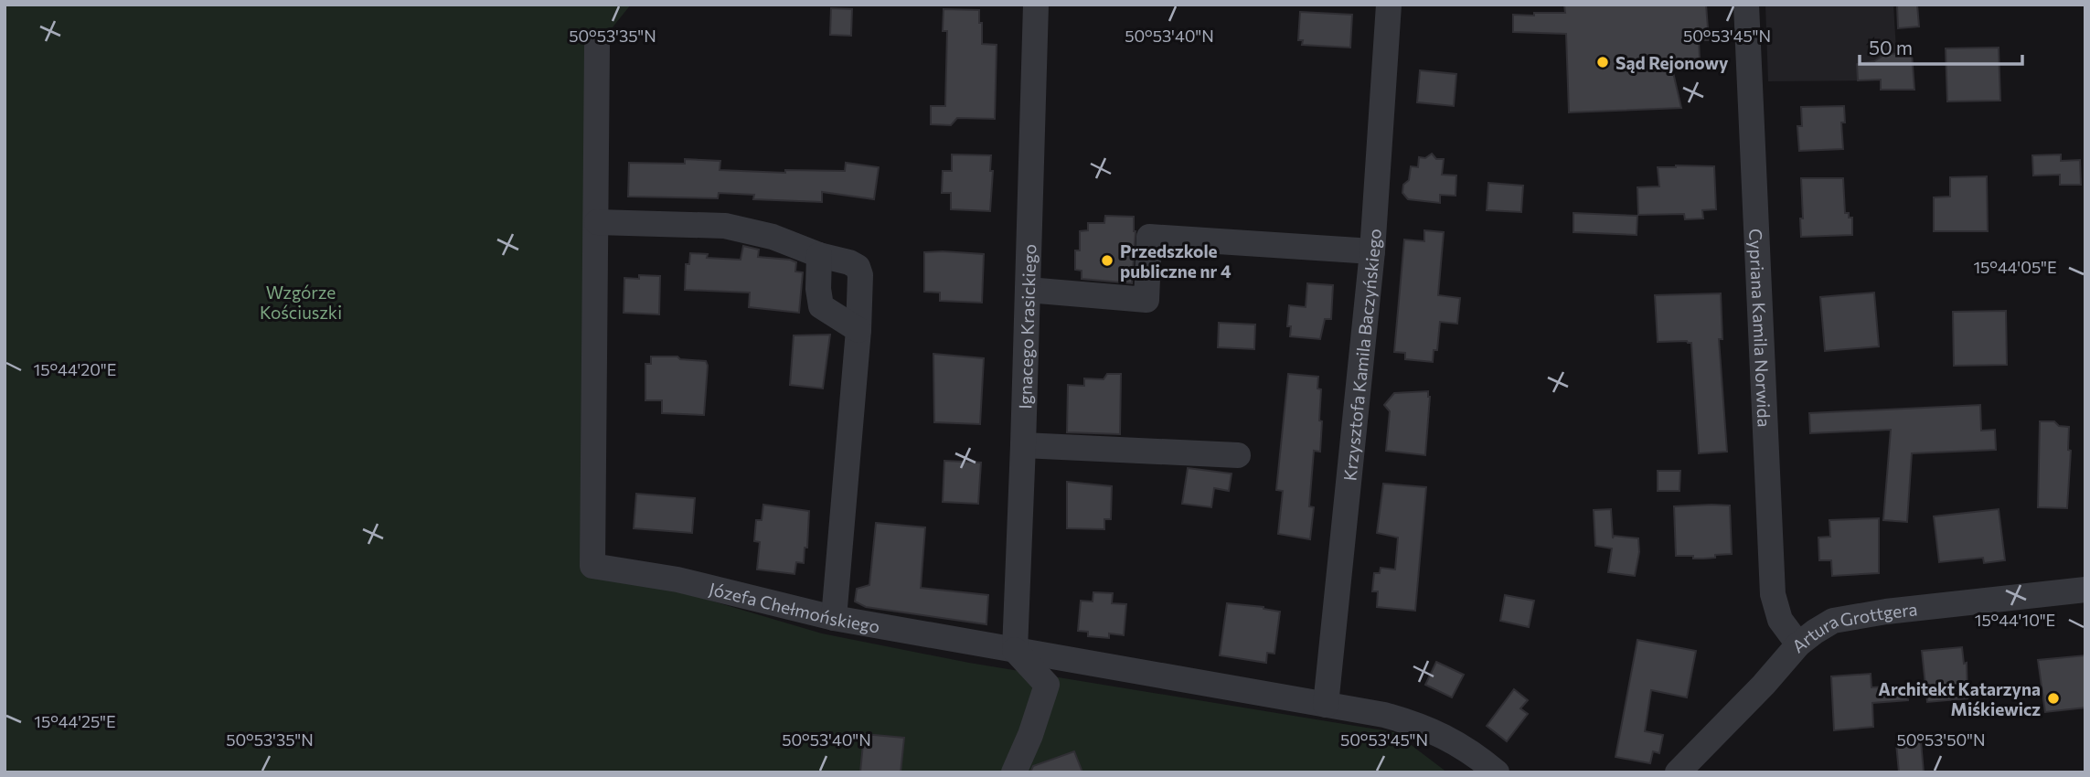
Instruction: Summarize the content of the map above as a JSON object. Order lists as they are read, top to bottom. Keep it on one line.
{"streets":{"street":["Ignacego Krasickiego","Cypriana Kamila Norwida","Krzysztofa Kamila Baczyńskiego","Józefa Chełmońskiego","Artura Grottgera"]},"crossings":[["Ignacego Krasickiego","Józefa Chełmońskiego"],["Cypriana Kamila Norwida","Artura Grottgera"],["Krzysztofa Kamila Baczyńskiego","Józefa Chełmońskiego"]],"parks":["Wzgórze Kościuszki"],"places":["Sąd Rejonowy","Przedszkole publiczne nr 4","Architekt Katarzyna Miśkiewicz"],"scale_bar":"50 m","coordinates":["50°53'40\"N","50°53'35\"N","50°53'45\"N","15°44'05\"E","15°44'20\"E","15°44'10\"E","15°44'25\"E","50°53'50\"N"]}
